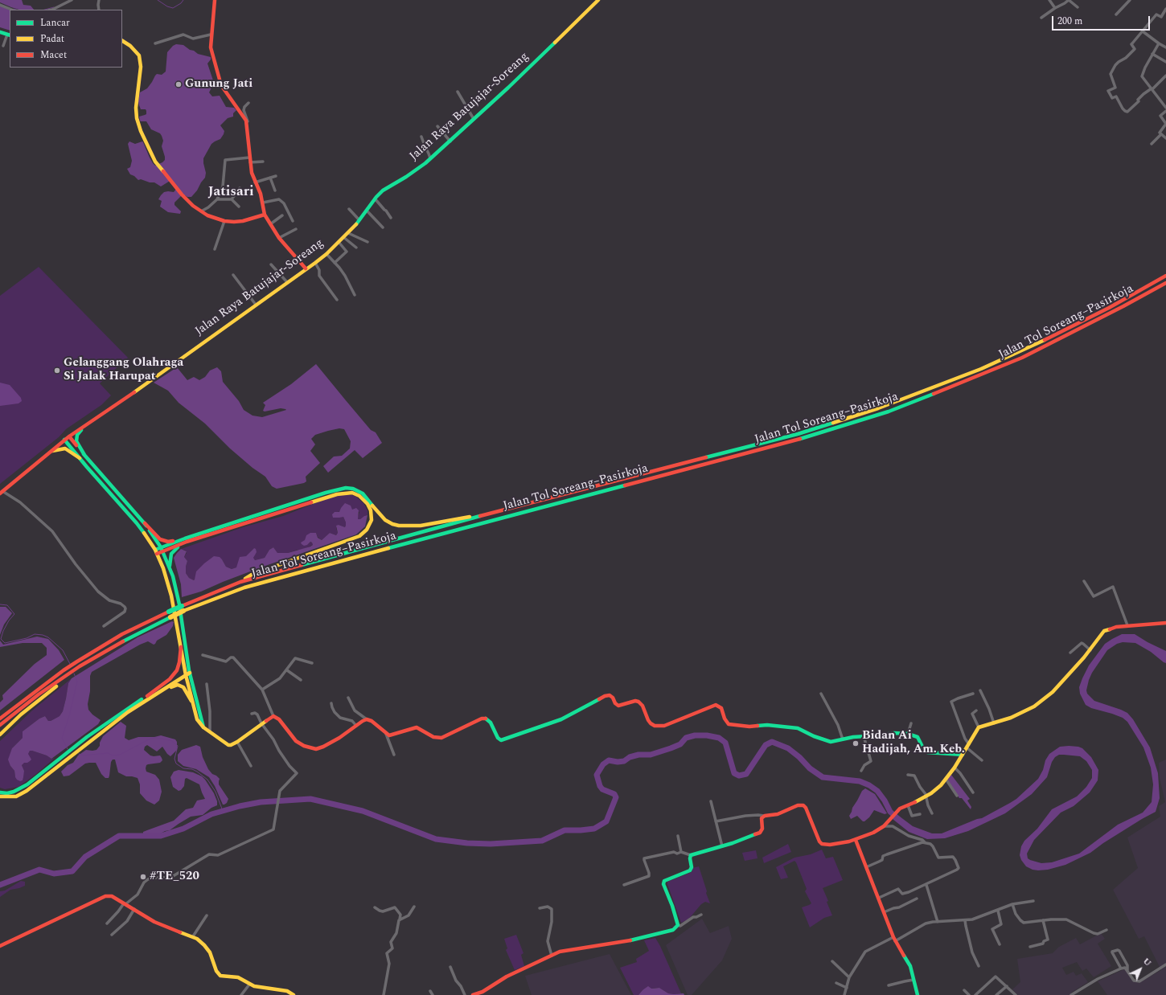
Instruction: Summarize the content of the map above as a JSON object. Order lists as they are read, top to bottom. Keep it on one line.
{"streets":{"main road":["Jalan Raya Batujajar-Soreang","Jalan Tol Soreang–Pasirkoja"]},"districts":["Jatisari"],"places":["Gunung Jati","Gelanggang Olahraga Si Jalak Harupat","Bidan Ai Hadijah, Am. Keb.","#TE_520"],"legend":["Lancar","Padat","Macet"],"scale_bar":"200 m","north":"top right"}
